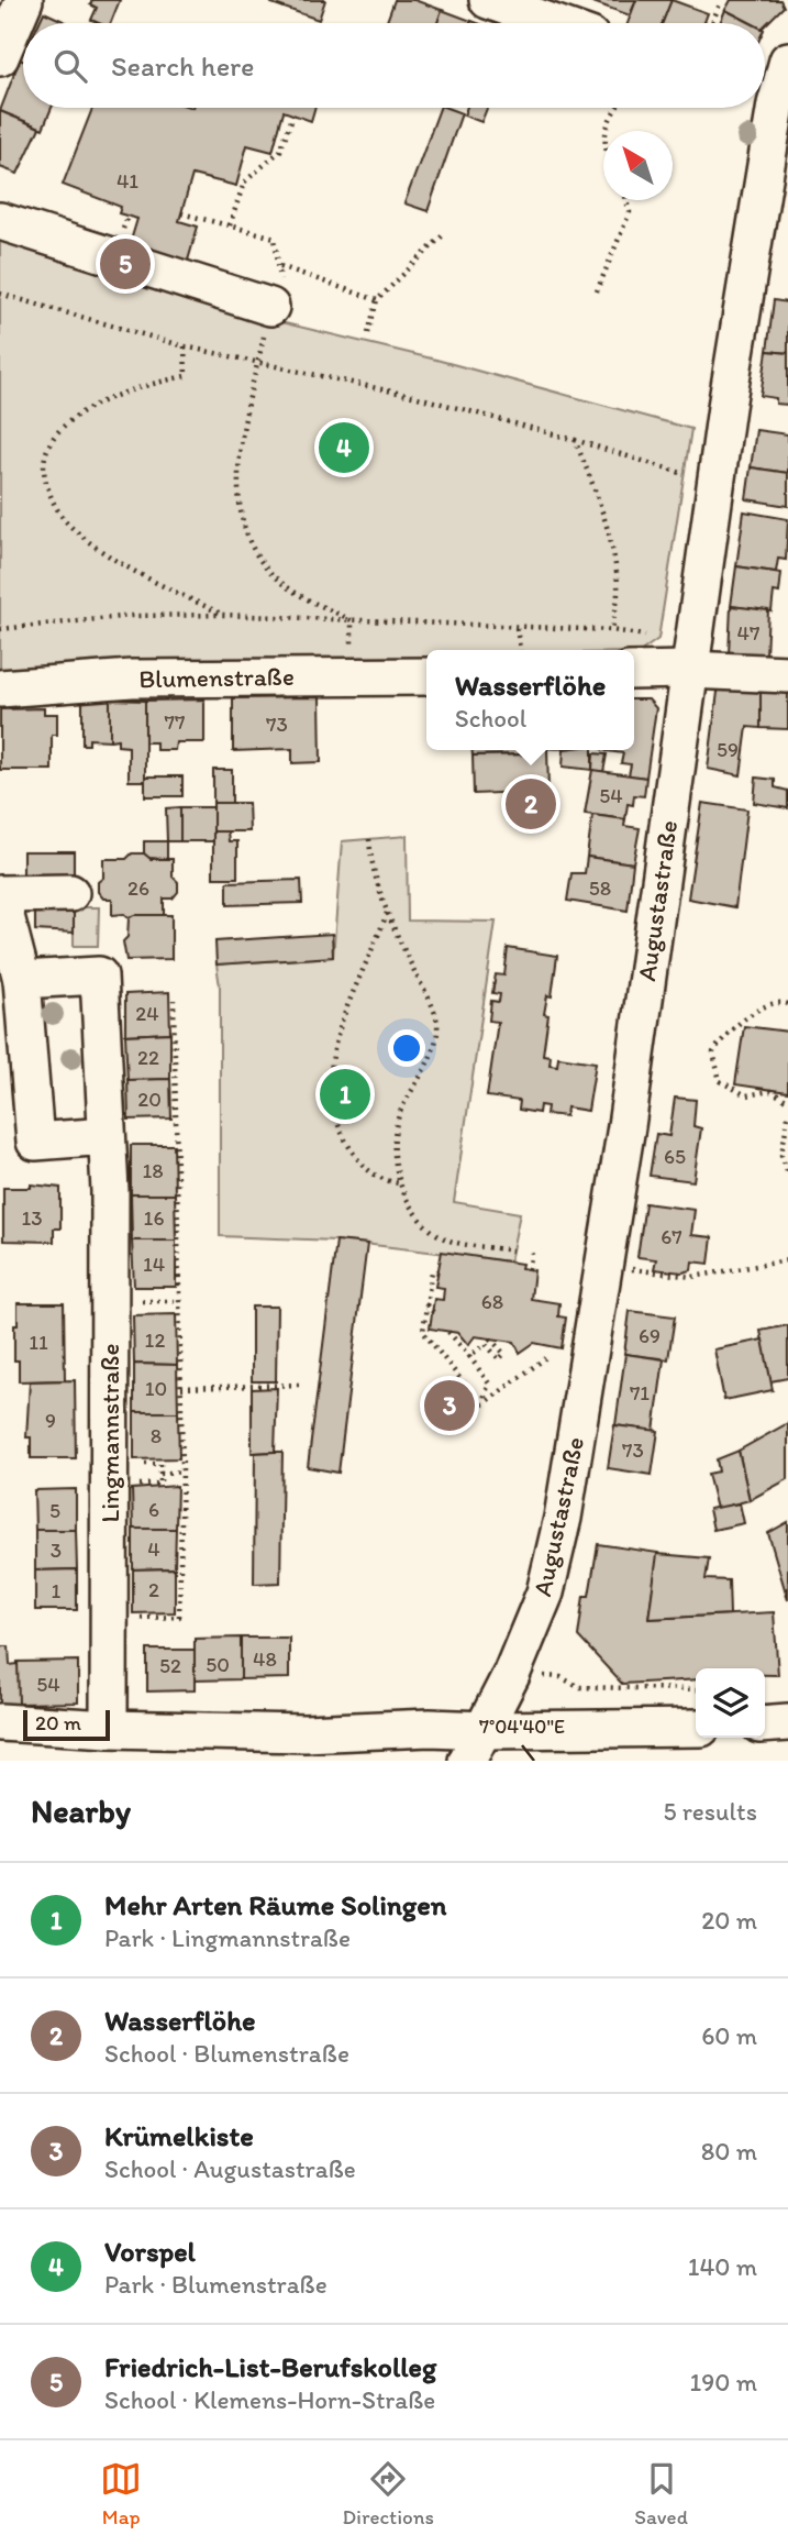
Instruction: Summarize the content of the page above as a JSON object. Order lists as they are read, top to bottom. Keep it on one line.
{"streets":{"street":["Blumenstraße","Augustastraße","Lingmannstraße"]},"house_numbers":["41","47","77","73","59","54","26","58","24","22","20","65","18","13","16","67","14","68","69","12","11","10","71","9","8","73","6","5","4","3","2","1","48","50","52","54"],"scale_bar":"20 m","north":"top left","page":{"search":"Search here","pins":["5","4","2","1","3"],"popup":["Wasserflöhe","School"],"scale":"20 m","heading":["Nearby","5 results"],"list":[{"mark":"1","name":"Mehr Arten Räume Solingen","note":"Park · Lingmannstraße","value":"20 m"},{"mark":"2","name":"Wasserflöhe","note":"School · Blumenstraße","value":"60 m"},{"mark":"3","name":"Krümelkiste","note":"School · Augustastraße","value":"80 m"},{"mark":"4","name":"Vorspel","note":"Park · Blumenstraße","value":"140 m"},{"mark":"5","name":"Friedrich-List-Berufskolleg","note":"School · Klemens-Horn-Straße","value":"190 m"}],"nav":["Map","Directions","Saved"]},"coordinates":["7°04'40\"E"]}
